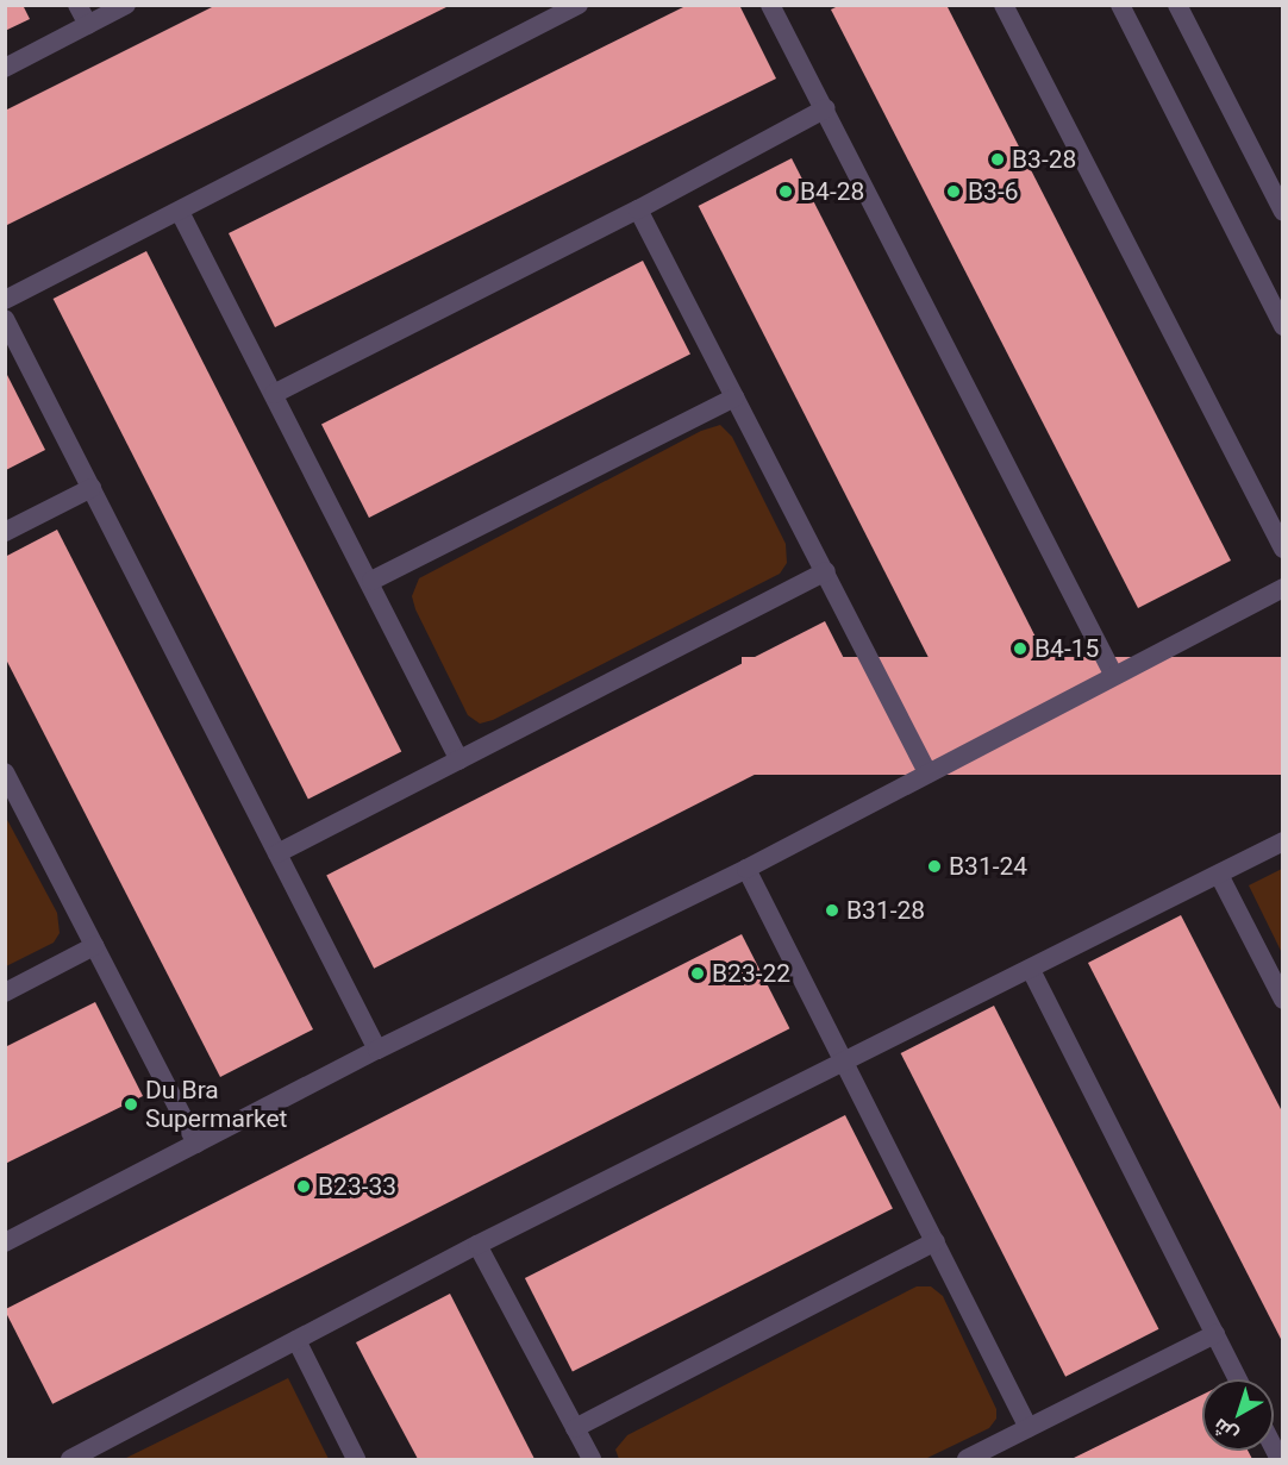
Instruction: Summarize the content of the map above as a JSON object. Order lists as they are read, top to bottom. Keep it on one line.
{"places":["B3-28","B4-28","B3-6","B4-15","B31-24","B31-28","B23-22","Du Bra Supermarket","B23-33"],"north":"bottom left"}
